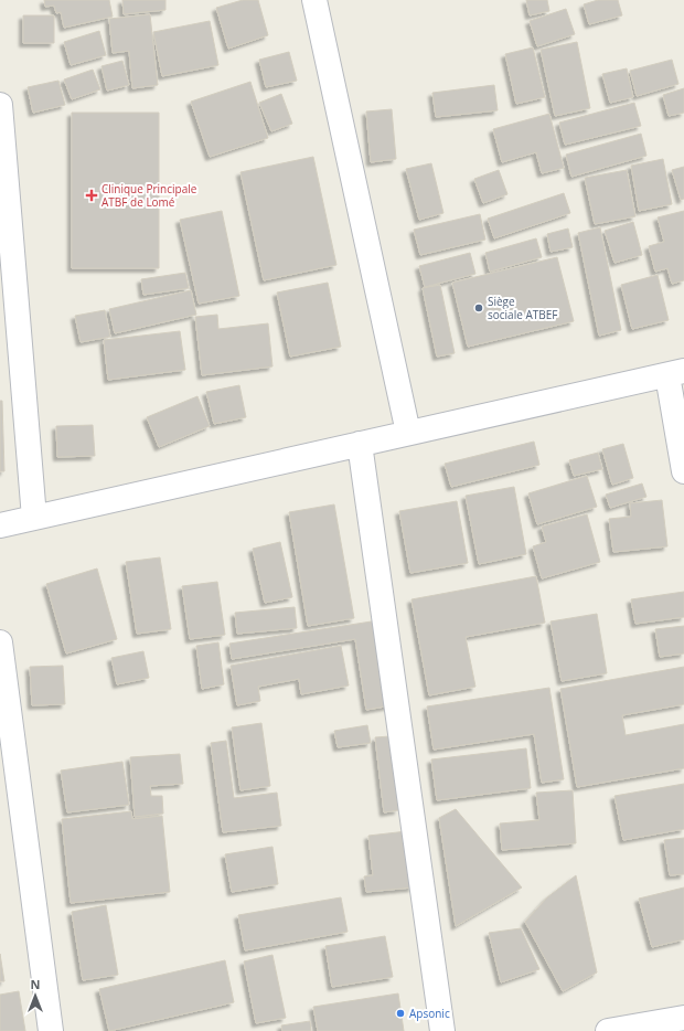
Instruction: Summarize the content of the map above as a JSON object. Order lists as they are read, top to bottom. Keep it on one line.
{"places":{"health":["Clinique Principale ATBF de Lomé"],"other":["Siège sociale ATBEF","Apsonic"]},"north":"top"}
